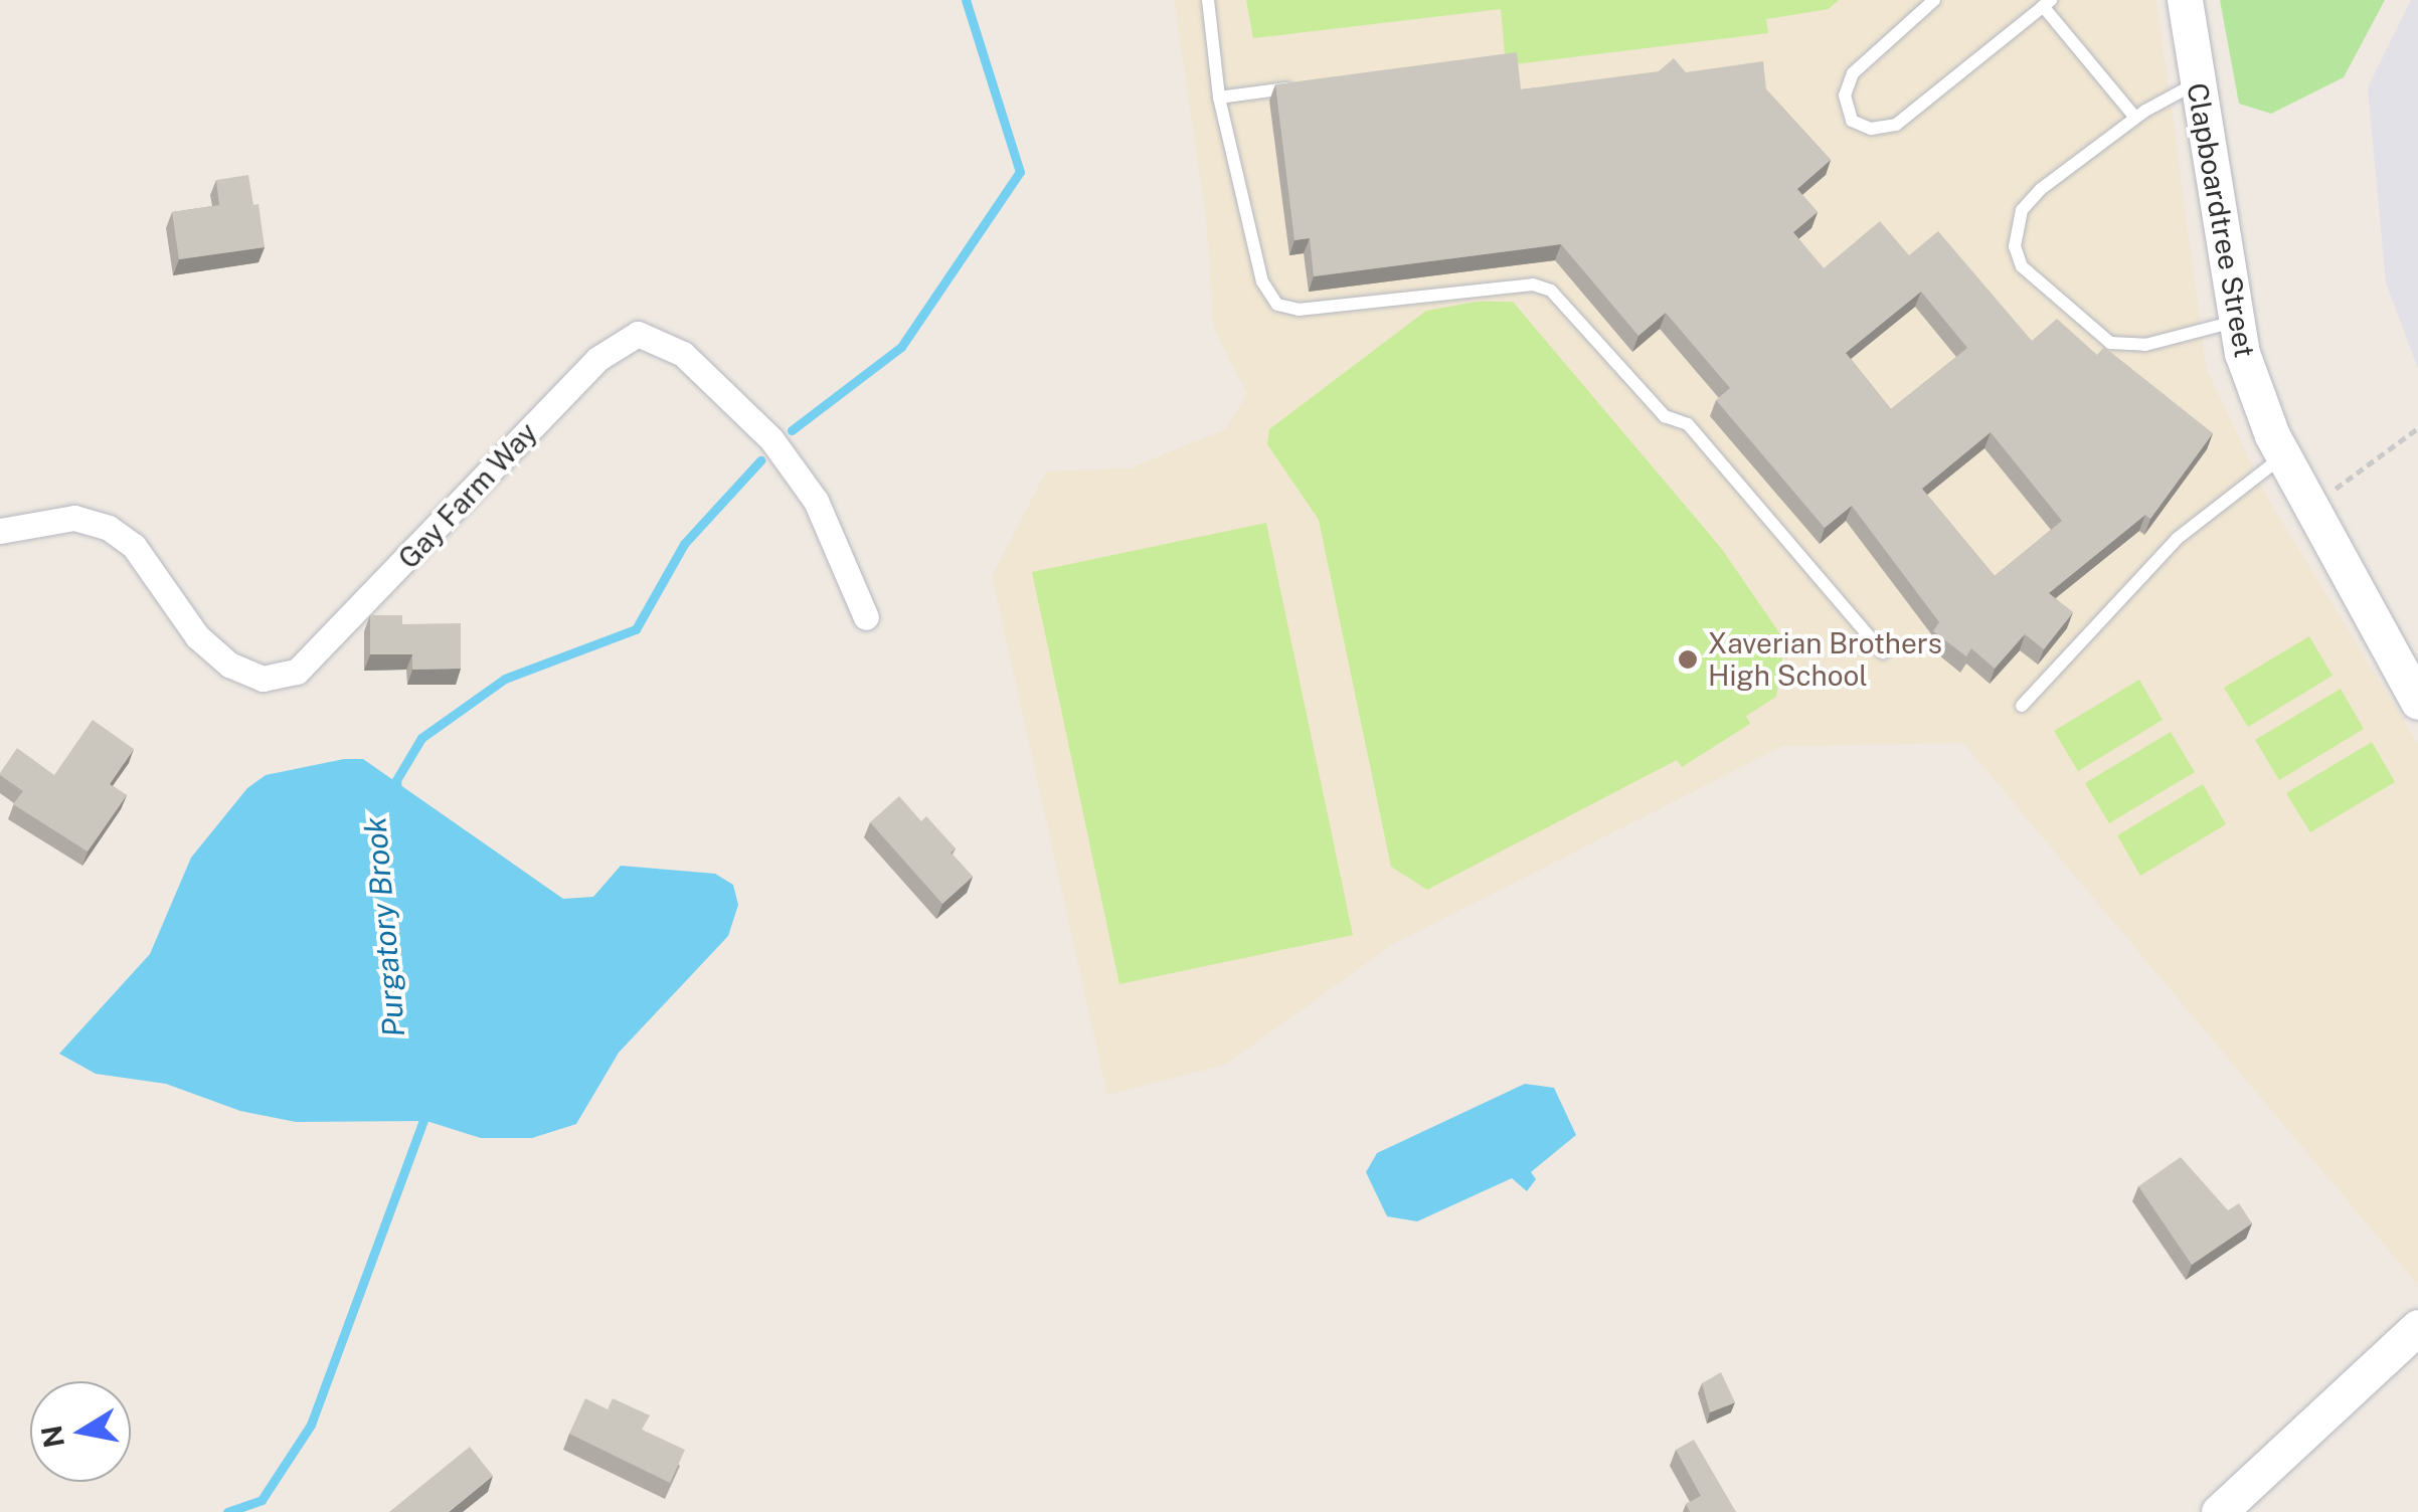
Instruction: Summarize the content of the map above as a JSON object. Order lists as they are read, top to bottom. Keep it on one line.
{"streets":{"main road":["Clapboardtree Street"],"street":["Gay Farm Way"]},"water":["Purgatory Brook"],"places":["Xaverian Brothers High School"],"north":"left"}
